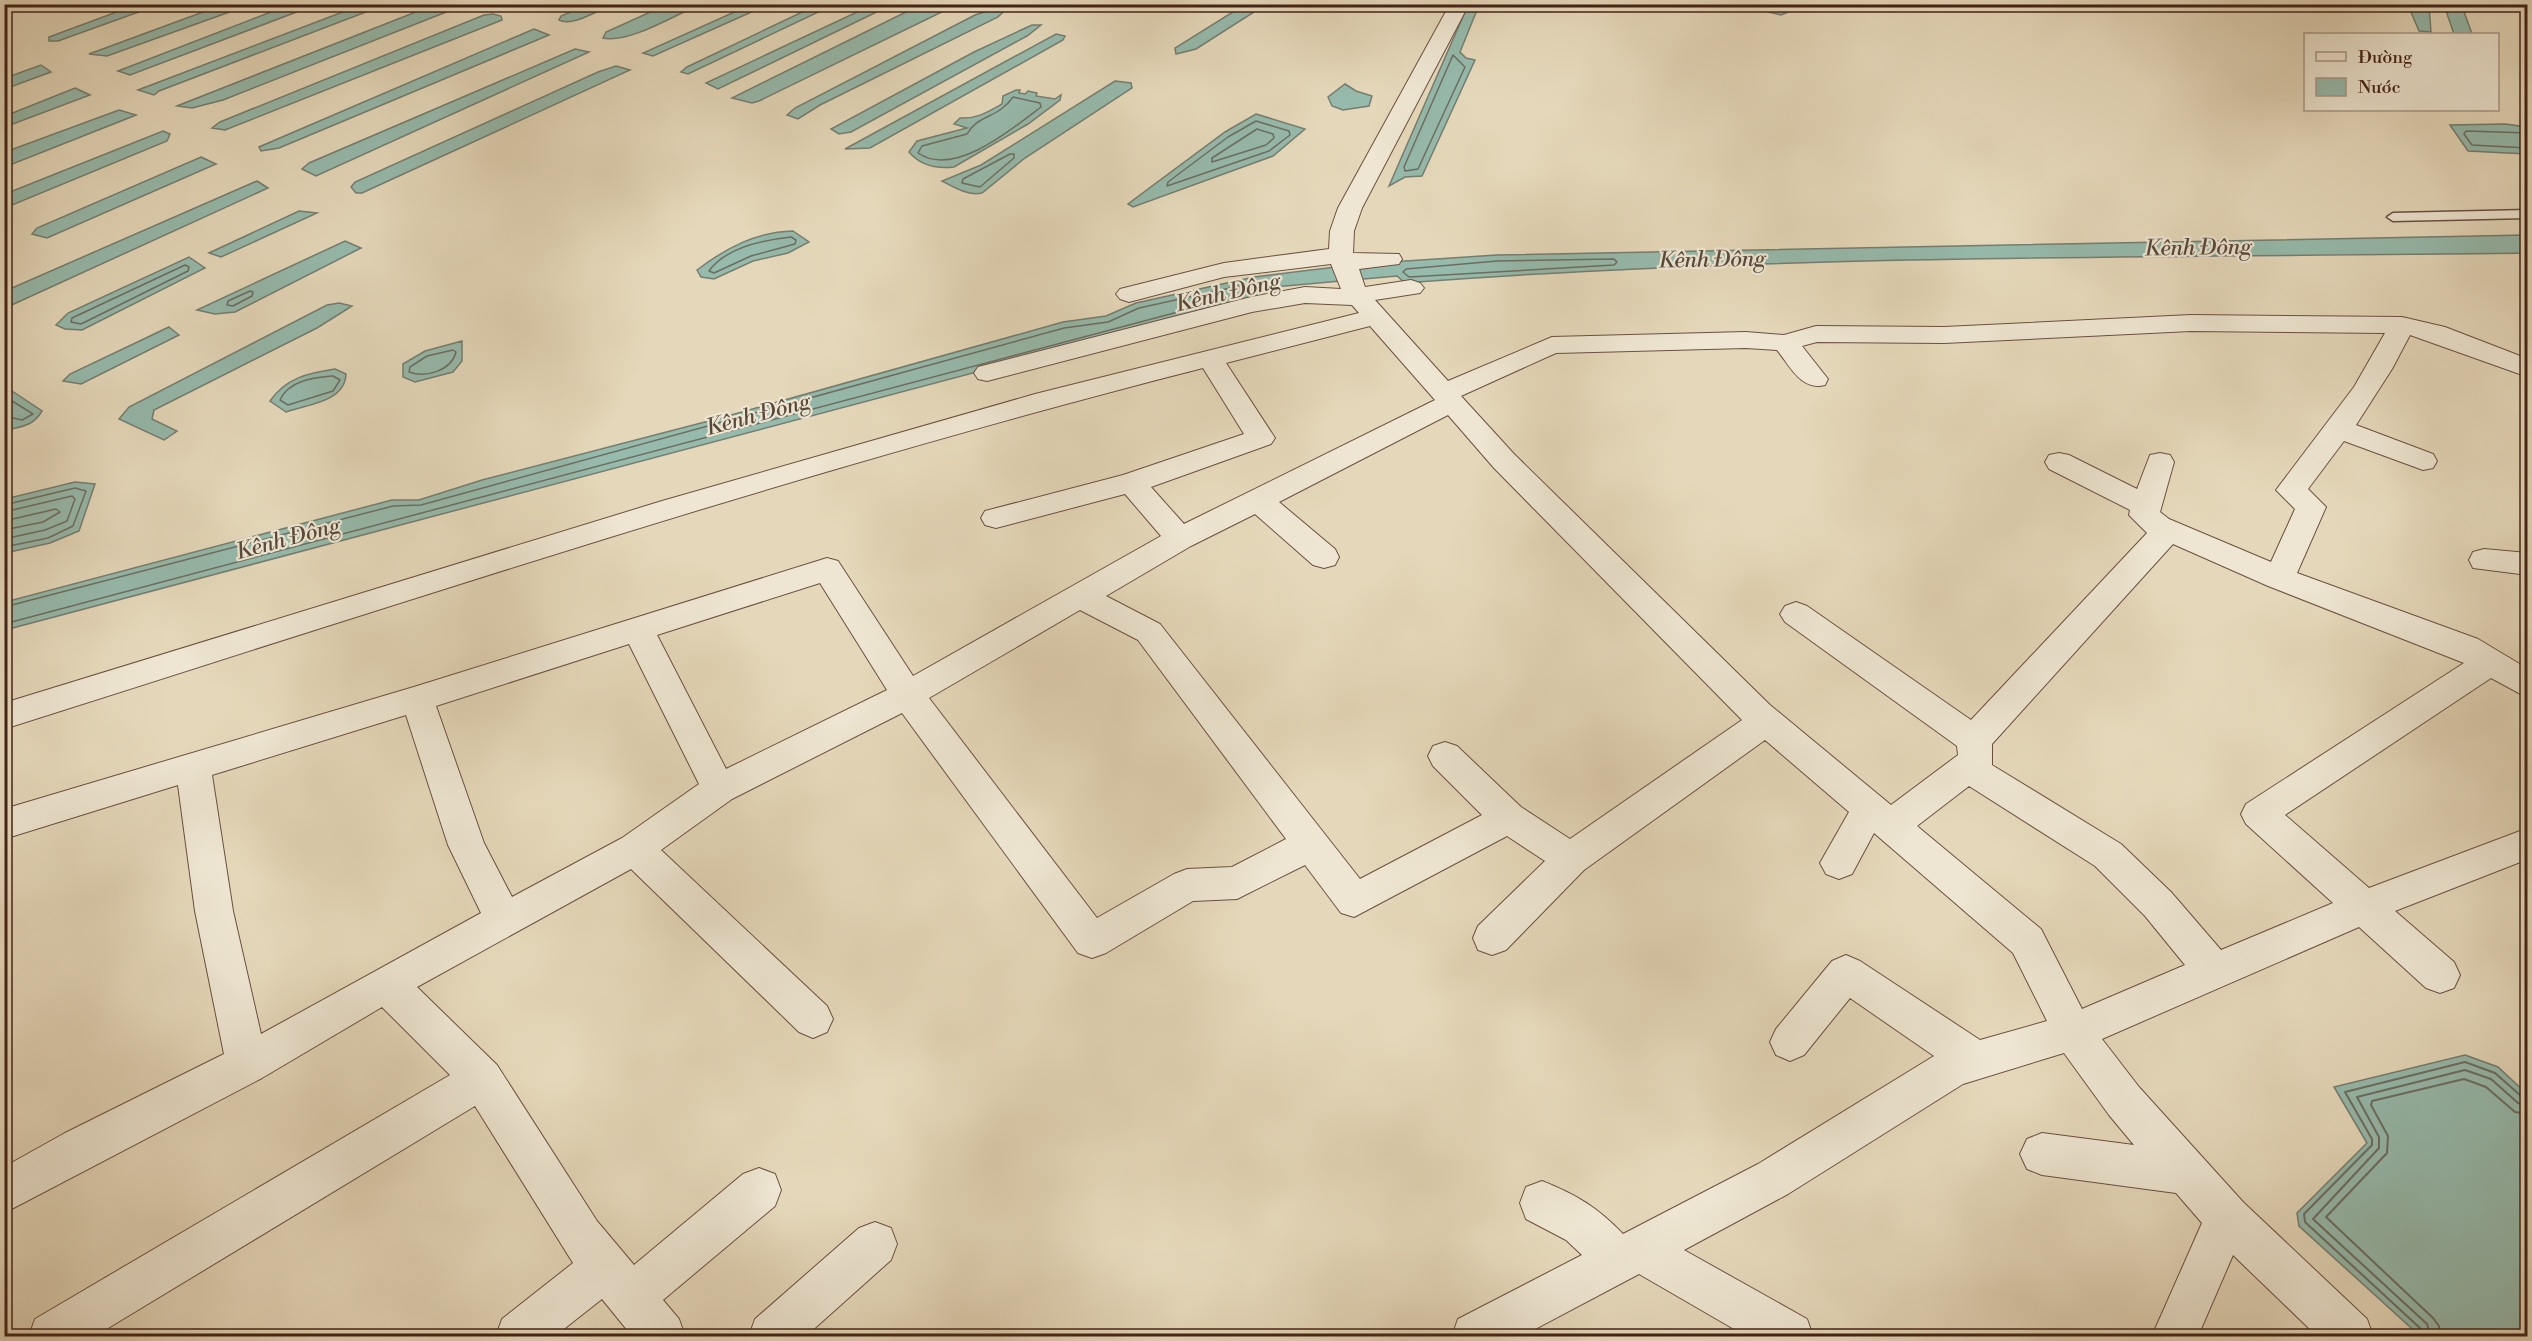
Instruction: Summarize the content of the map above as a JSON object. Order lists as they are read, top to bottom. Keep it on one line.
{"water":["Kênh Đông"],"legend":["Đường","Nước"]}
